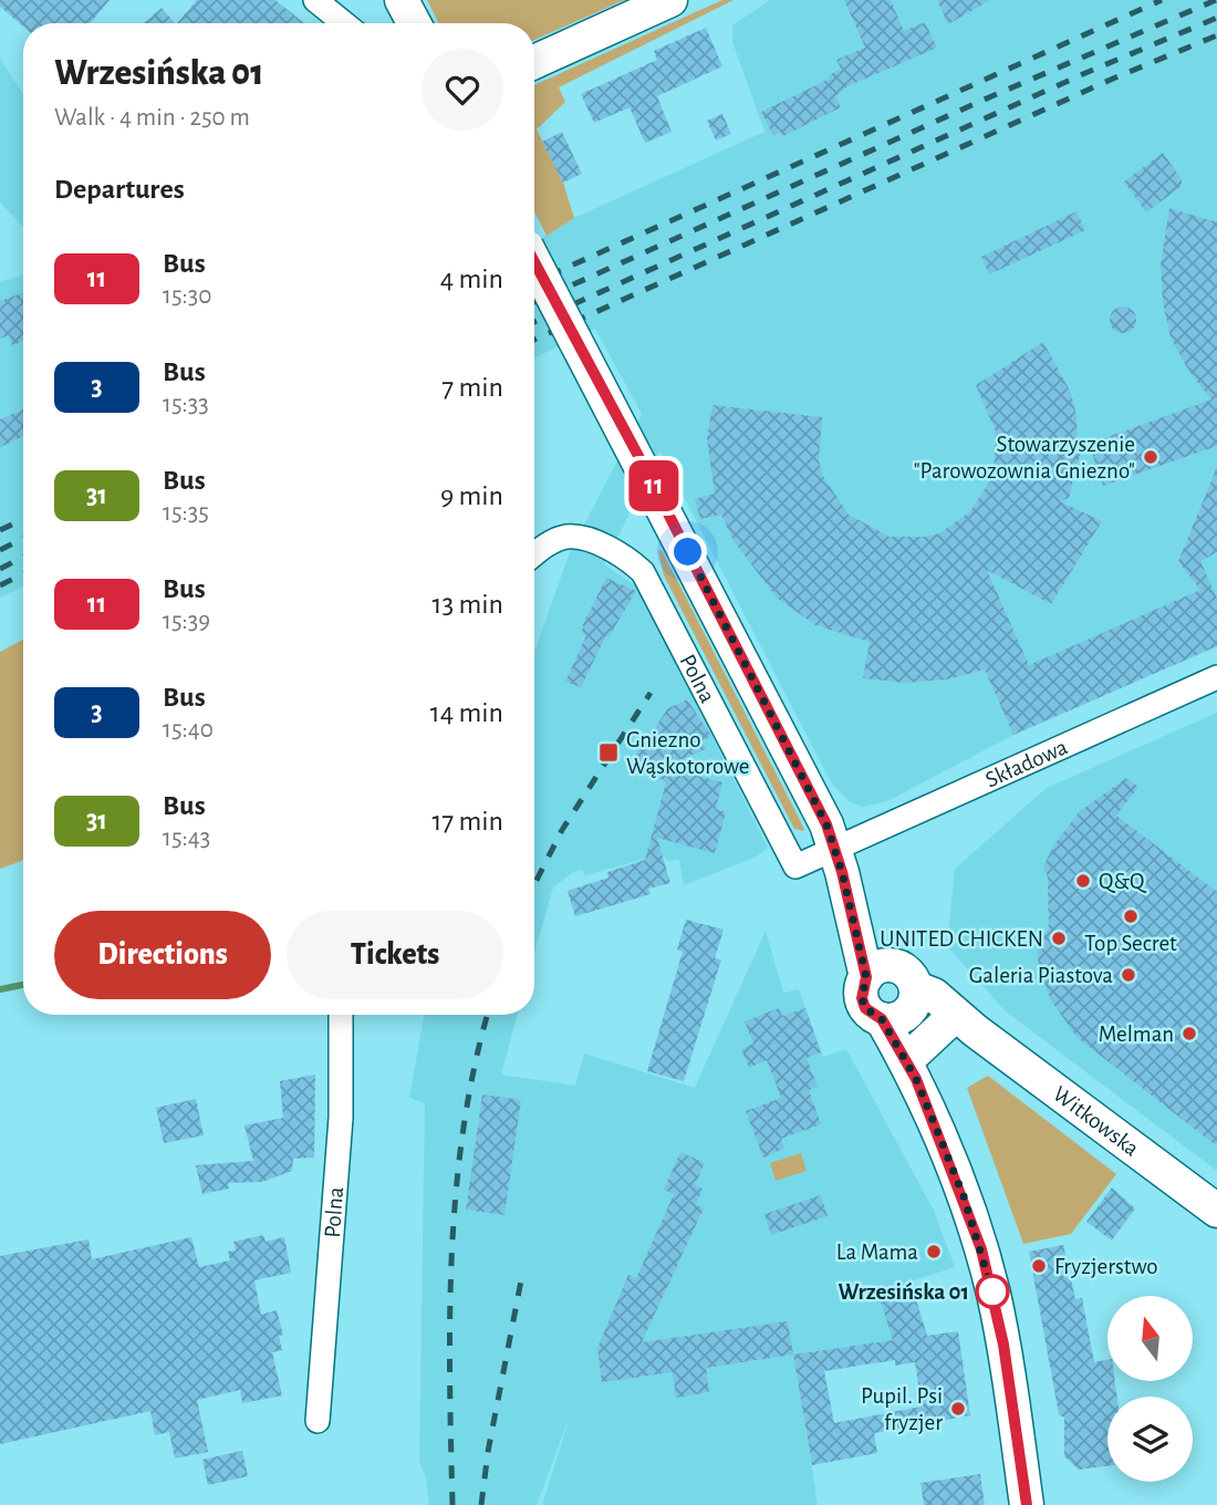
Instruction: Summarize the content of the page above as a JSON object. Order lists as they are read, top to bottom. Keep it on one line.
{"streets":{"street":["Polna","Składowa","Witkowska"]},"crossings":[["Polna","Składowa"]],"places":{"other":["Stowarzyszenie \"Parowozownia Gniezno\"","Q&Q","Top Secret","UNITED CHICKEN","Galeria Piastova","Melman","La Mama","Fryzjerstwo","Wrzesińska 01","Pupil. Psi fryzjer"],"transit":["Gniezno Wąskotorowe"]},"lines":["bus line 11"],"north":"top","page":{"on_map":"11","heading":[["Wrzesińska 01","Walk · 4 min · 250 m"],"Departures"],"list":[{"mark":"11","name":"Bus","note":"15:30","value":"4 min"},{"mark":"3","name":"Bus","note":"15:33","value":"7 min"},{"mark":"31","name":"Bus","note":"15:35","value":"9 min"},{"mark":"11","name":"Bus","note":"15:39","value":"13 min"},{"mark":"3","name":"Bus","note":"15:40","value":"14 min"},{"mark":"31","name":"Bus","note":"15:43","value":"17 min"}],"buttons":["Directions","Tickets"]}}
